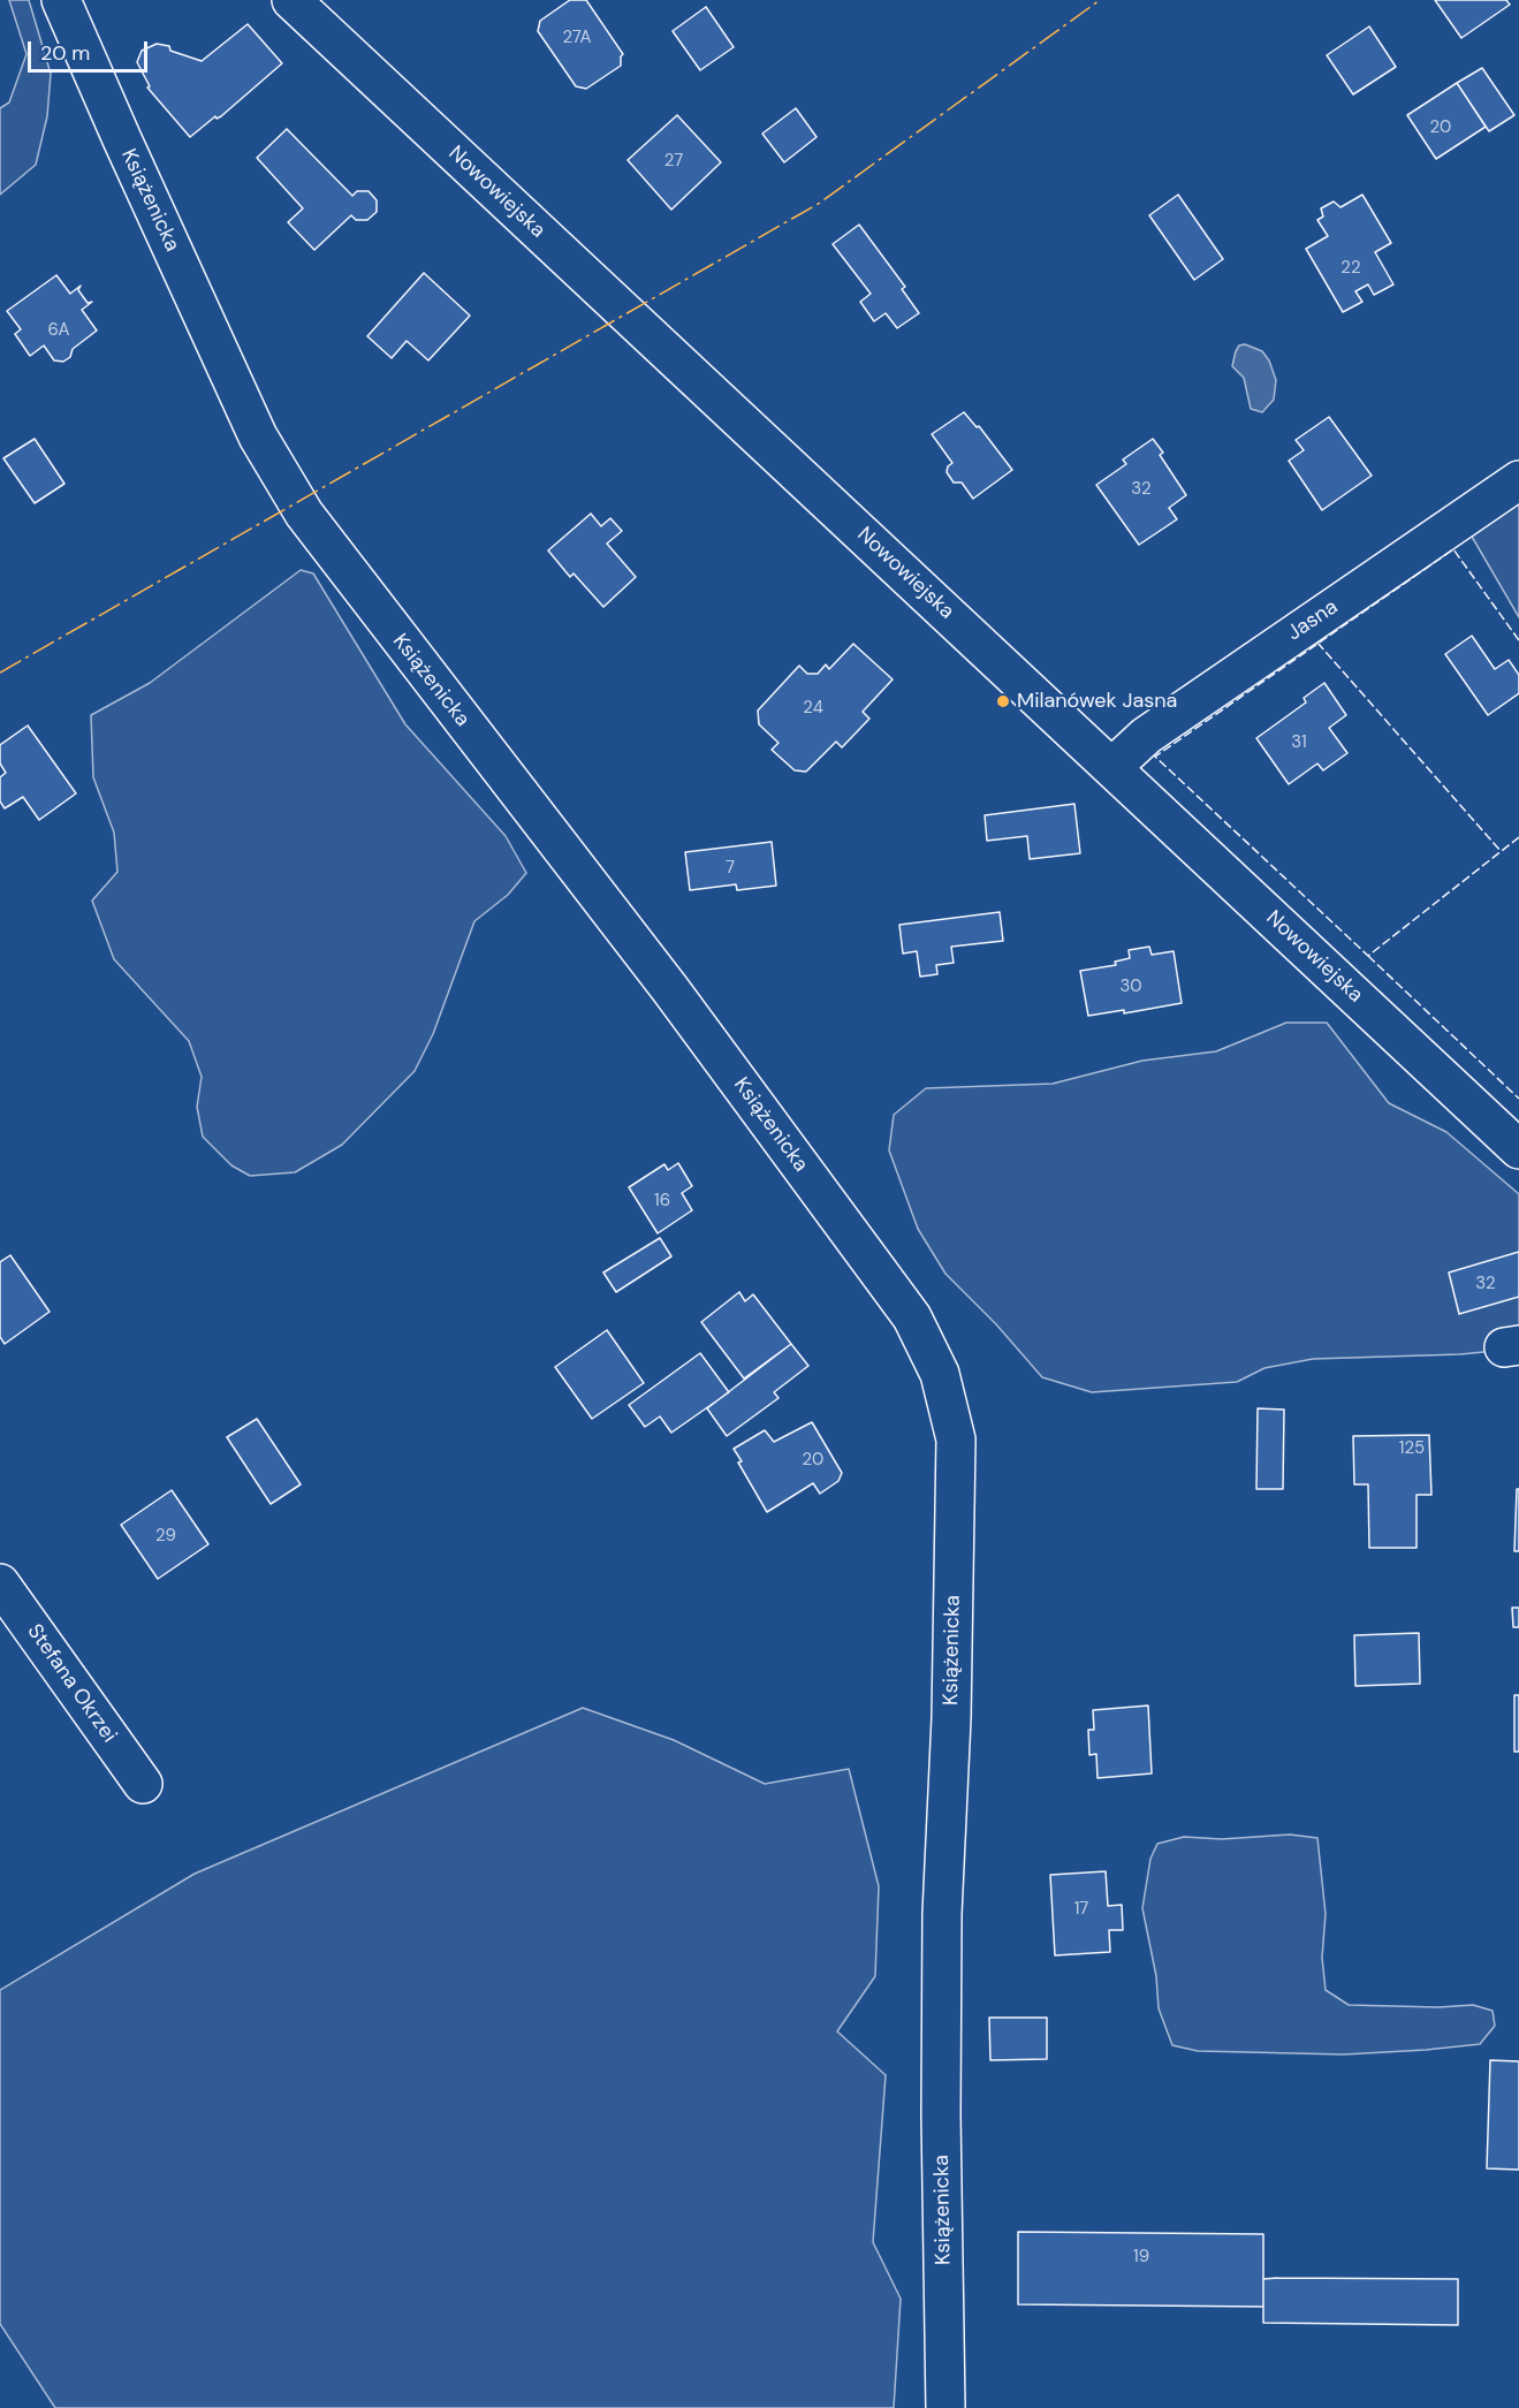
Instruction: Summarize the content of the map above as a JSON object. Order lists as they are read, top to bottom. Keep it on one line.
{"streets":{"street":["Nowowiejska","Książenicka","Jasna","Stefana Okrzei"]},"crossings":[["Nowowiejska","Jasna"]],"places":["Milanówek Jasna"],"house_numbers":["27A","20","27","22","6A","32","24","31","7","30","16","32","125","20","29","17","19"],"scale_bar":"20 m"}
